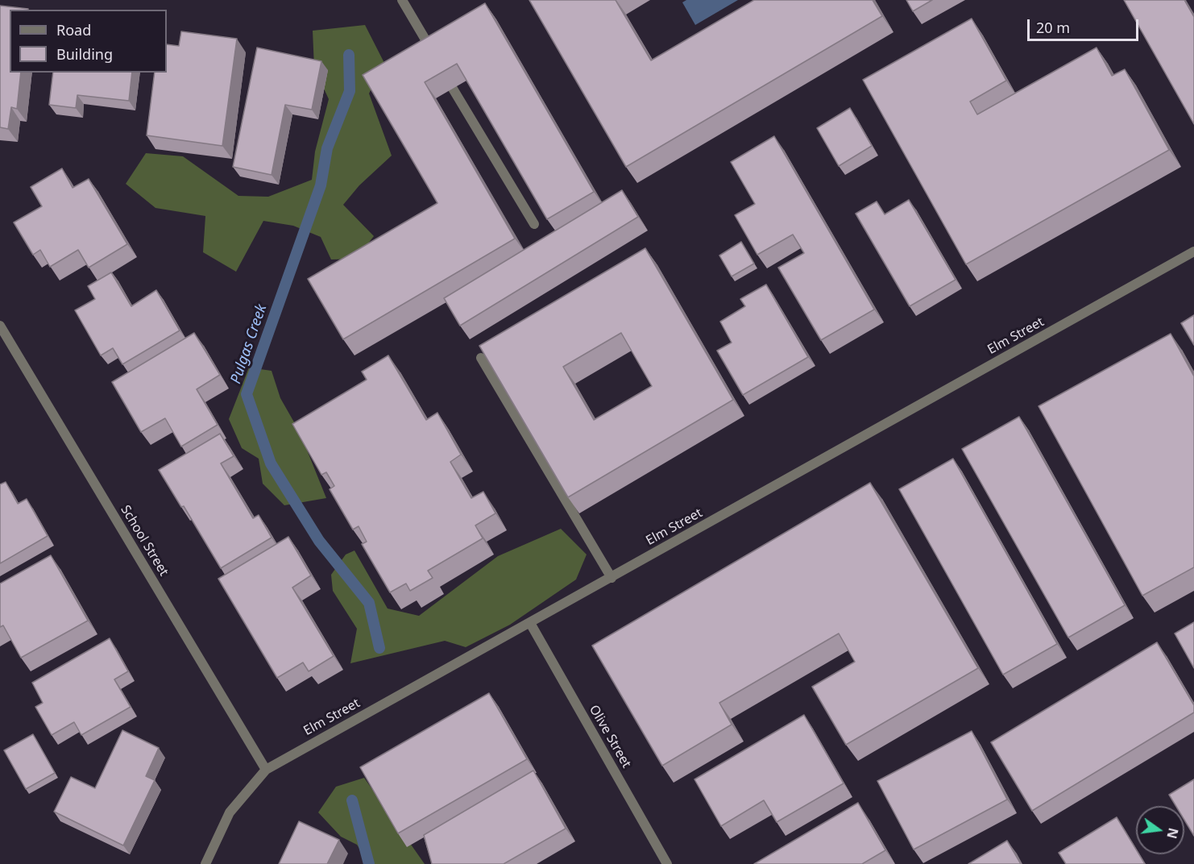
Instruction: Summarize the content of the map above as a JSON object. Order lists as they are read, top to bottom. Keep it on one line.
{"streets":{"street":["Elm Street","School Street","Olive Street"]},"crossings":[["Elm Street","School Street"],["Elm Street","Olive Street"]],"water":["Pulgas Creek"],"legend":["Road","Building"],"scale_bar":"20 m","north":"right"}
